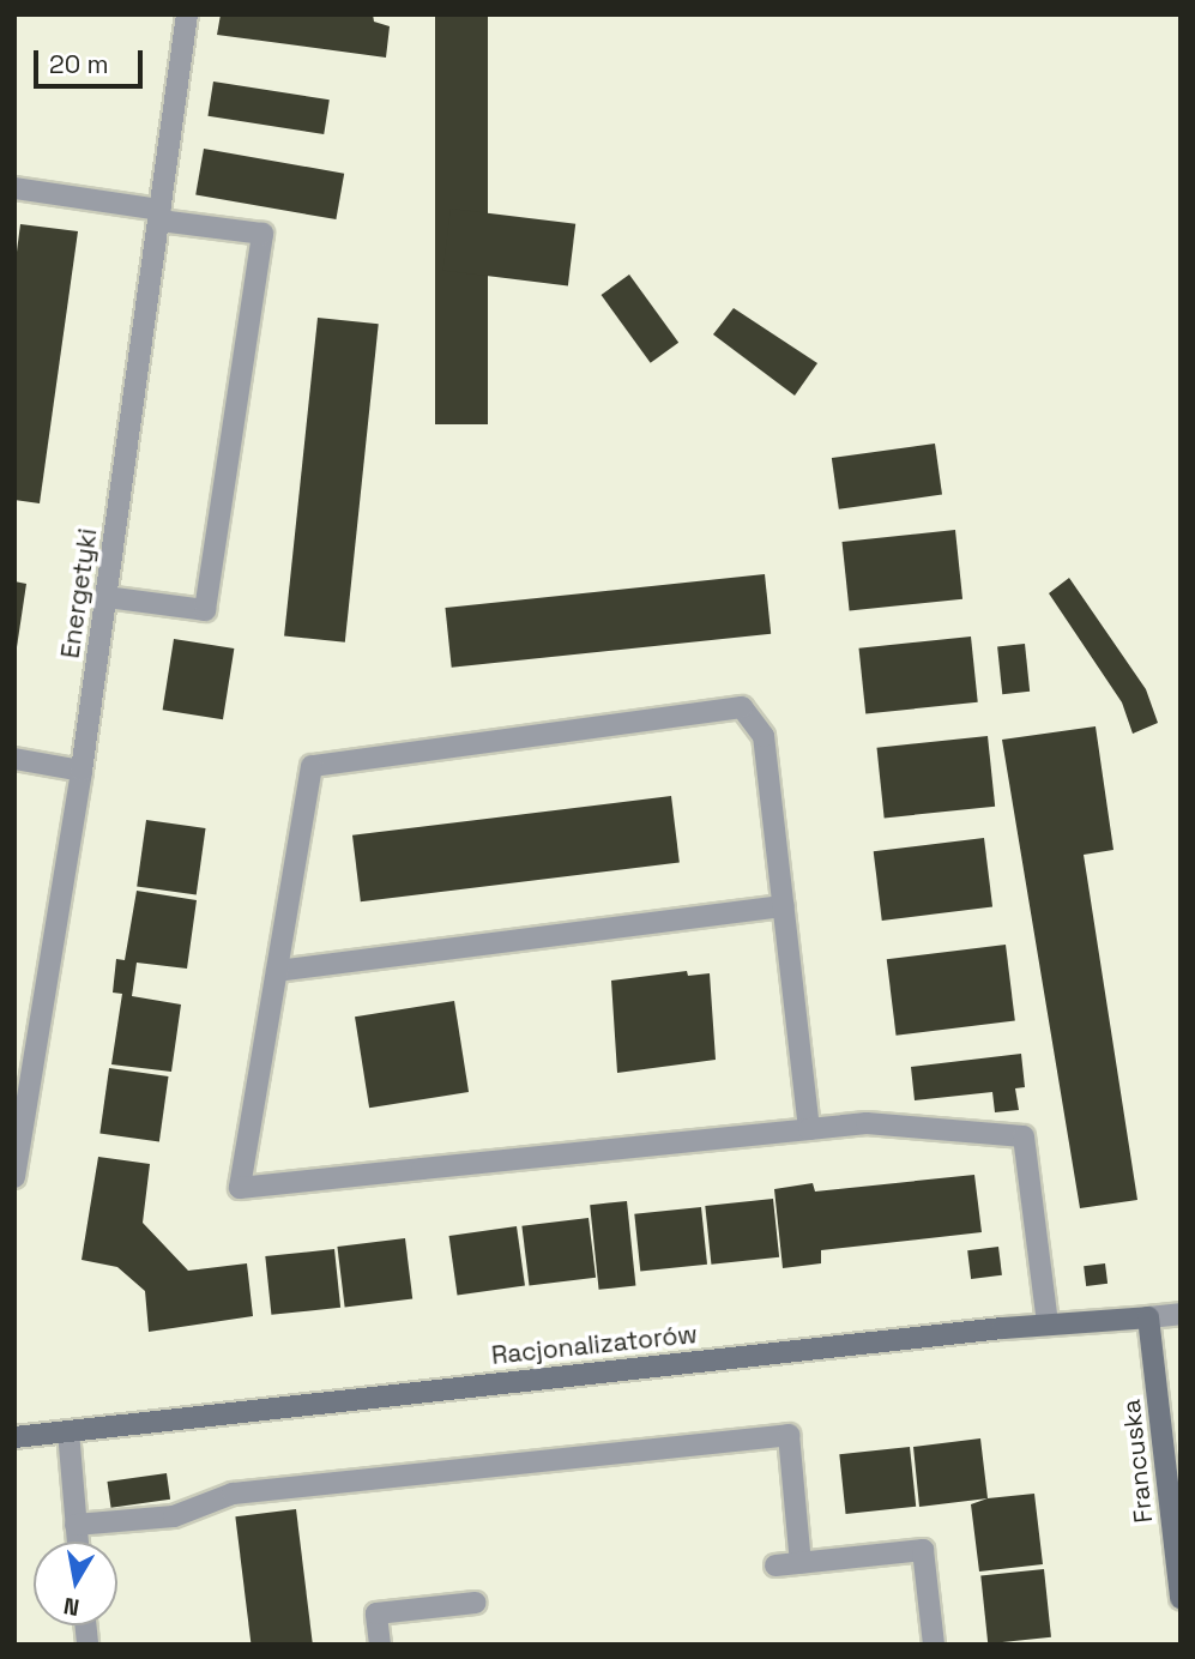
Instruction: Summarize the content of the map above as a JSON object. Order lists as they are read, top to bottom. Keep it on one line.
{"streets":{"street":["Energetyki","Racjonalizatorów","Francuska"]},"crossings":[["Racjonalizatorów","Francuska"]],"scale_bar":"20 m","north":"bottom"}
